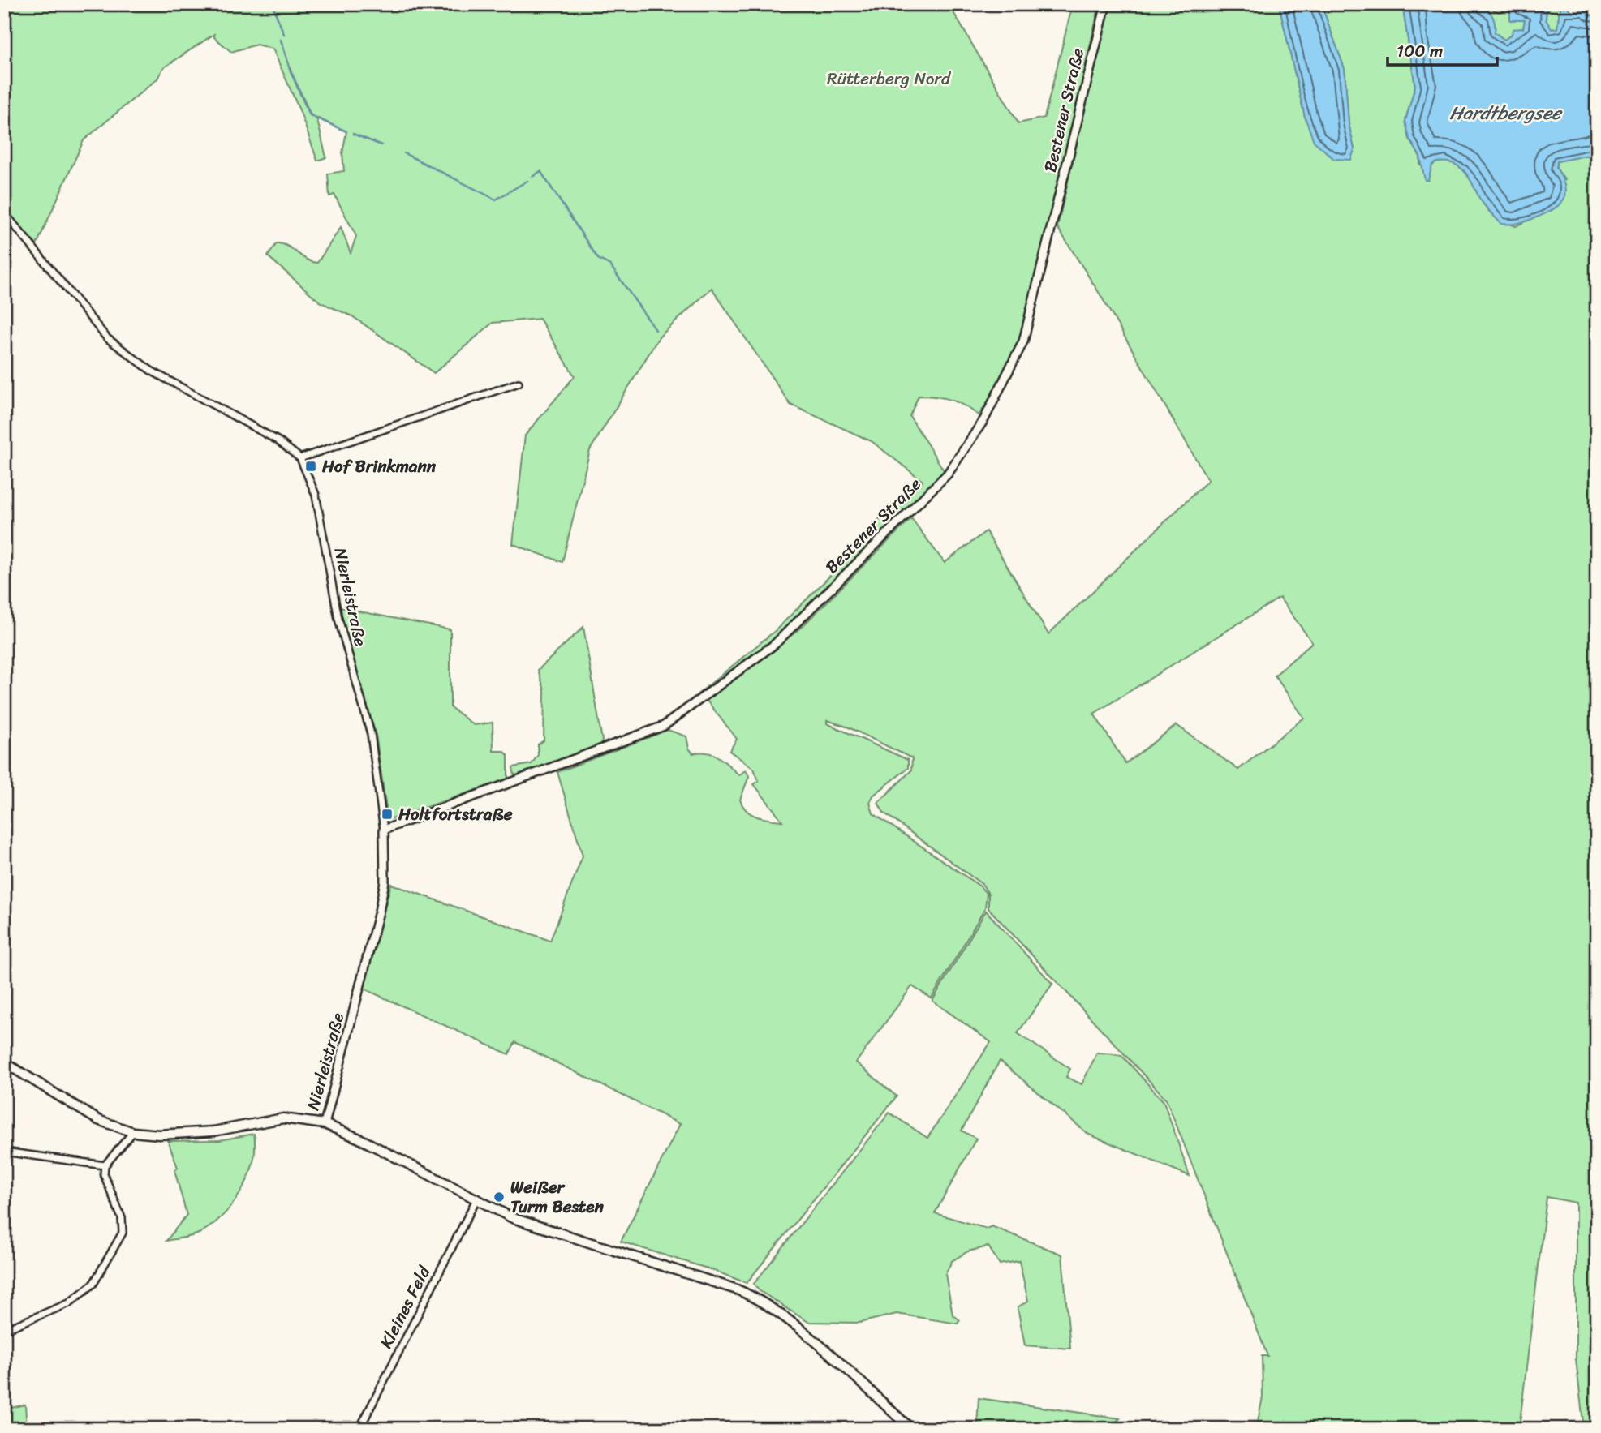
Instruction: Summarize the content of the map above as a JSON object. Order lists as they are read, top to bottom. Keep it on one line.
{"streets":{"street":["Bestener Straße","Nierleistraße","Kleines Feld"]},"crossings":[["Bestener Straße","Nierleistraße"]],"water":["Hardtbergsee"],"parks":["Rütterberg Nord"],"places":{"transit":["Hof Brinkmann","Holtfortstraße"],"other":["Weißer Turm Besten"]},"scale_bar":"100 m"}
